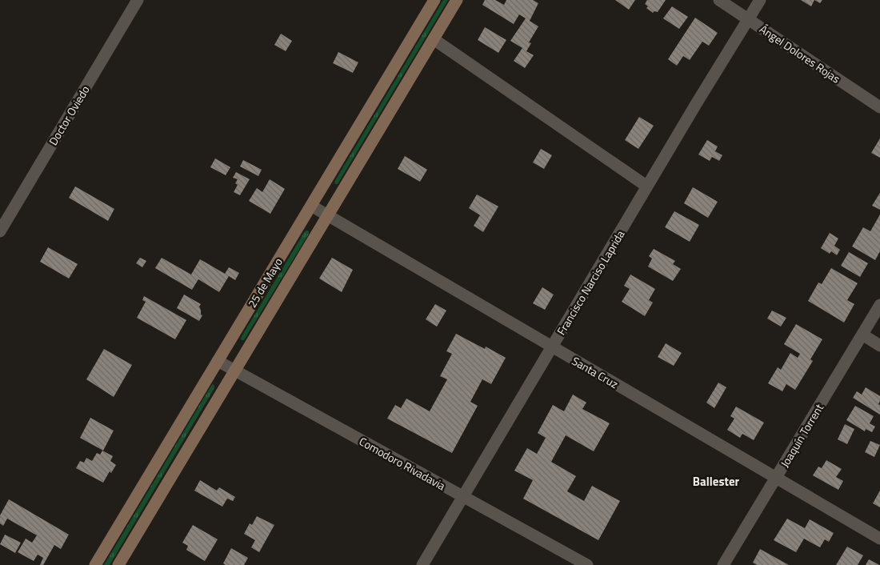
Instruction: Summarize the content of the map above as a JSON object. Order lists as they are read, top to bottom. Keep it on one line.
{"streets":{"street":["Ángel Dolores Rojas","Doctor Oviedo","25 de Mayo","Francisco Narciso Laprida","Santa Cruz","Joaquín Torrent","Comodoro Rivadavia"]},"crossings":[["Ángel Dolores Rojas","Francisco Narciso Laprida"],["25 de Mayo","Santa Cruz"],["25 de Mayo","Comodoro Rivadavia"],["Francisco Narciso Laprida","Santa Cruz"],["Francisco Narciso Laprida","Comodoro Rivadavia"],["Santa Cruz","Joaquín Torrent"]],"districts":["Ballester"]}
